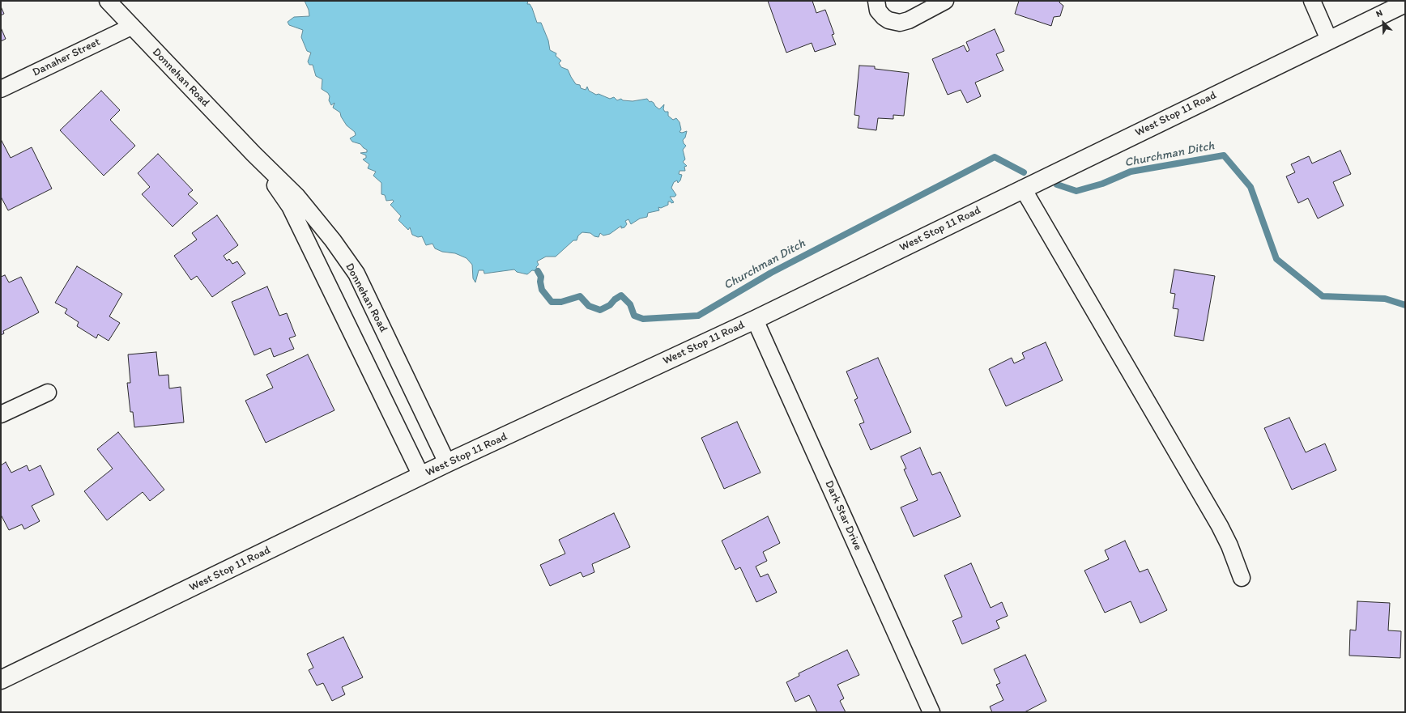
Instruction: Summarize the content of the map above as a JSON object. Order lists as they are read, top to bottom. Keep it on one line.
{"streets":{"main road":["West Stop 11 Road"],"street":["Danaher Street","Donnehan Road","Dark Star Drive"]},"crossings":[["Danaher Street","Donnehan Road"],["Donnehan Road","West Stop 11 Road"],["West Stop 11 Road","Dark Star Drive"]],"water":["Churchman Ditch"],"north":"top left"}
